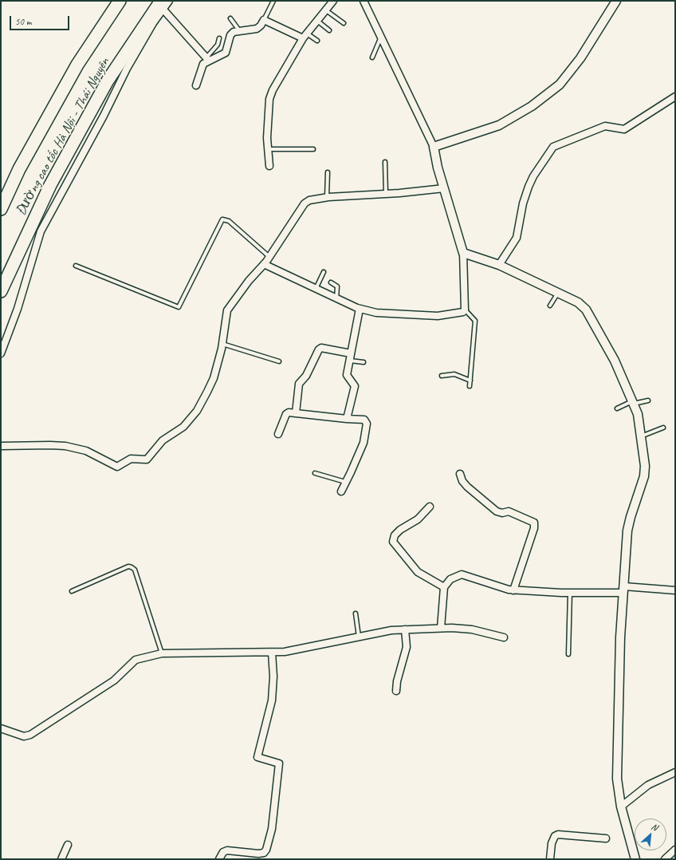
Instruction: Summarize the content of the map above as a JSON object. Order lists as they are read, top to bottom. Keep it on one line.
{"streets":{"highway":["Đường cao tốc Hà Nội - Thái Nguyên"]},"scale_bar":"50 m","north":"top right"}
